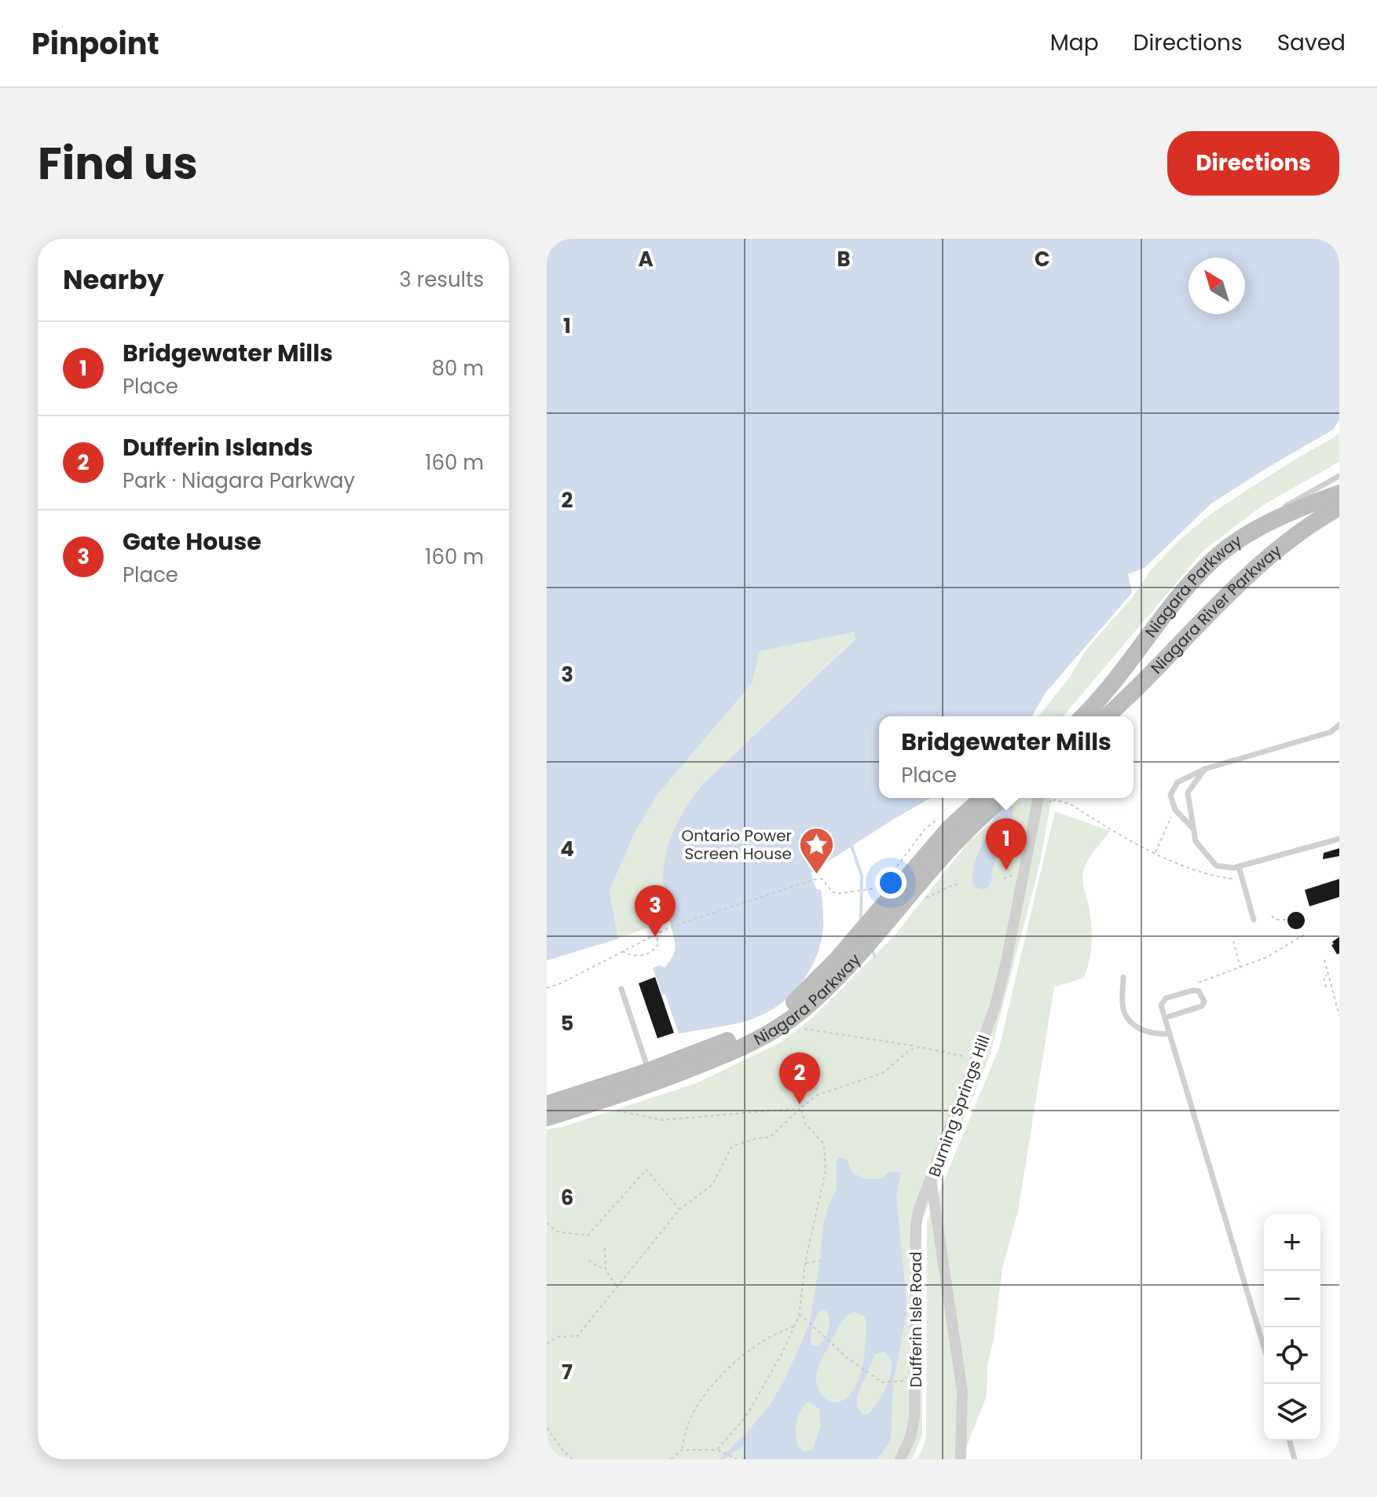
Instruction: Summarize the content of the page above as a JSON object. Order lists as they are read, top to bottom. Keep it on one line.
{"streets":{"main road":["Niagara Parkway","Niagara River Parkway"],"street":["Burning Springs Hill","Dufferin Isle Road"]},"crossings":[["Burning Springs Hill","Dufferin Isle Road"]],"places":{"place":["Ontario Power Screen House"]},"north":"top left","page":{"header":"Pinpoint","nav":["Map","Directions","Saved"],"title":"Find us","buttons":"Directions","heading":["Nearby","3 results"],"list":[{"mark":"1","name":"Bridgewater Mills","note":"Place","value":"80 m"},{"mark":"2","name":"Dufferin Islands","note":"Park · Niagara Parkway","value":"160 m"},{"mark":"3","name":"Gate House","note":"Place","value":"160 m"}],"popup":["Bridgewater Mills","Place"],"pins":["1","3","2"],"map_buttons":["+","−"]},"grid":{"columns":["A","B","C"],"rows":["1","2","3","4","5","6","7"]}}
